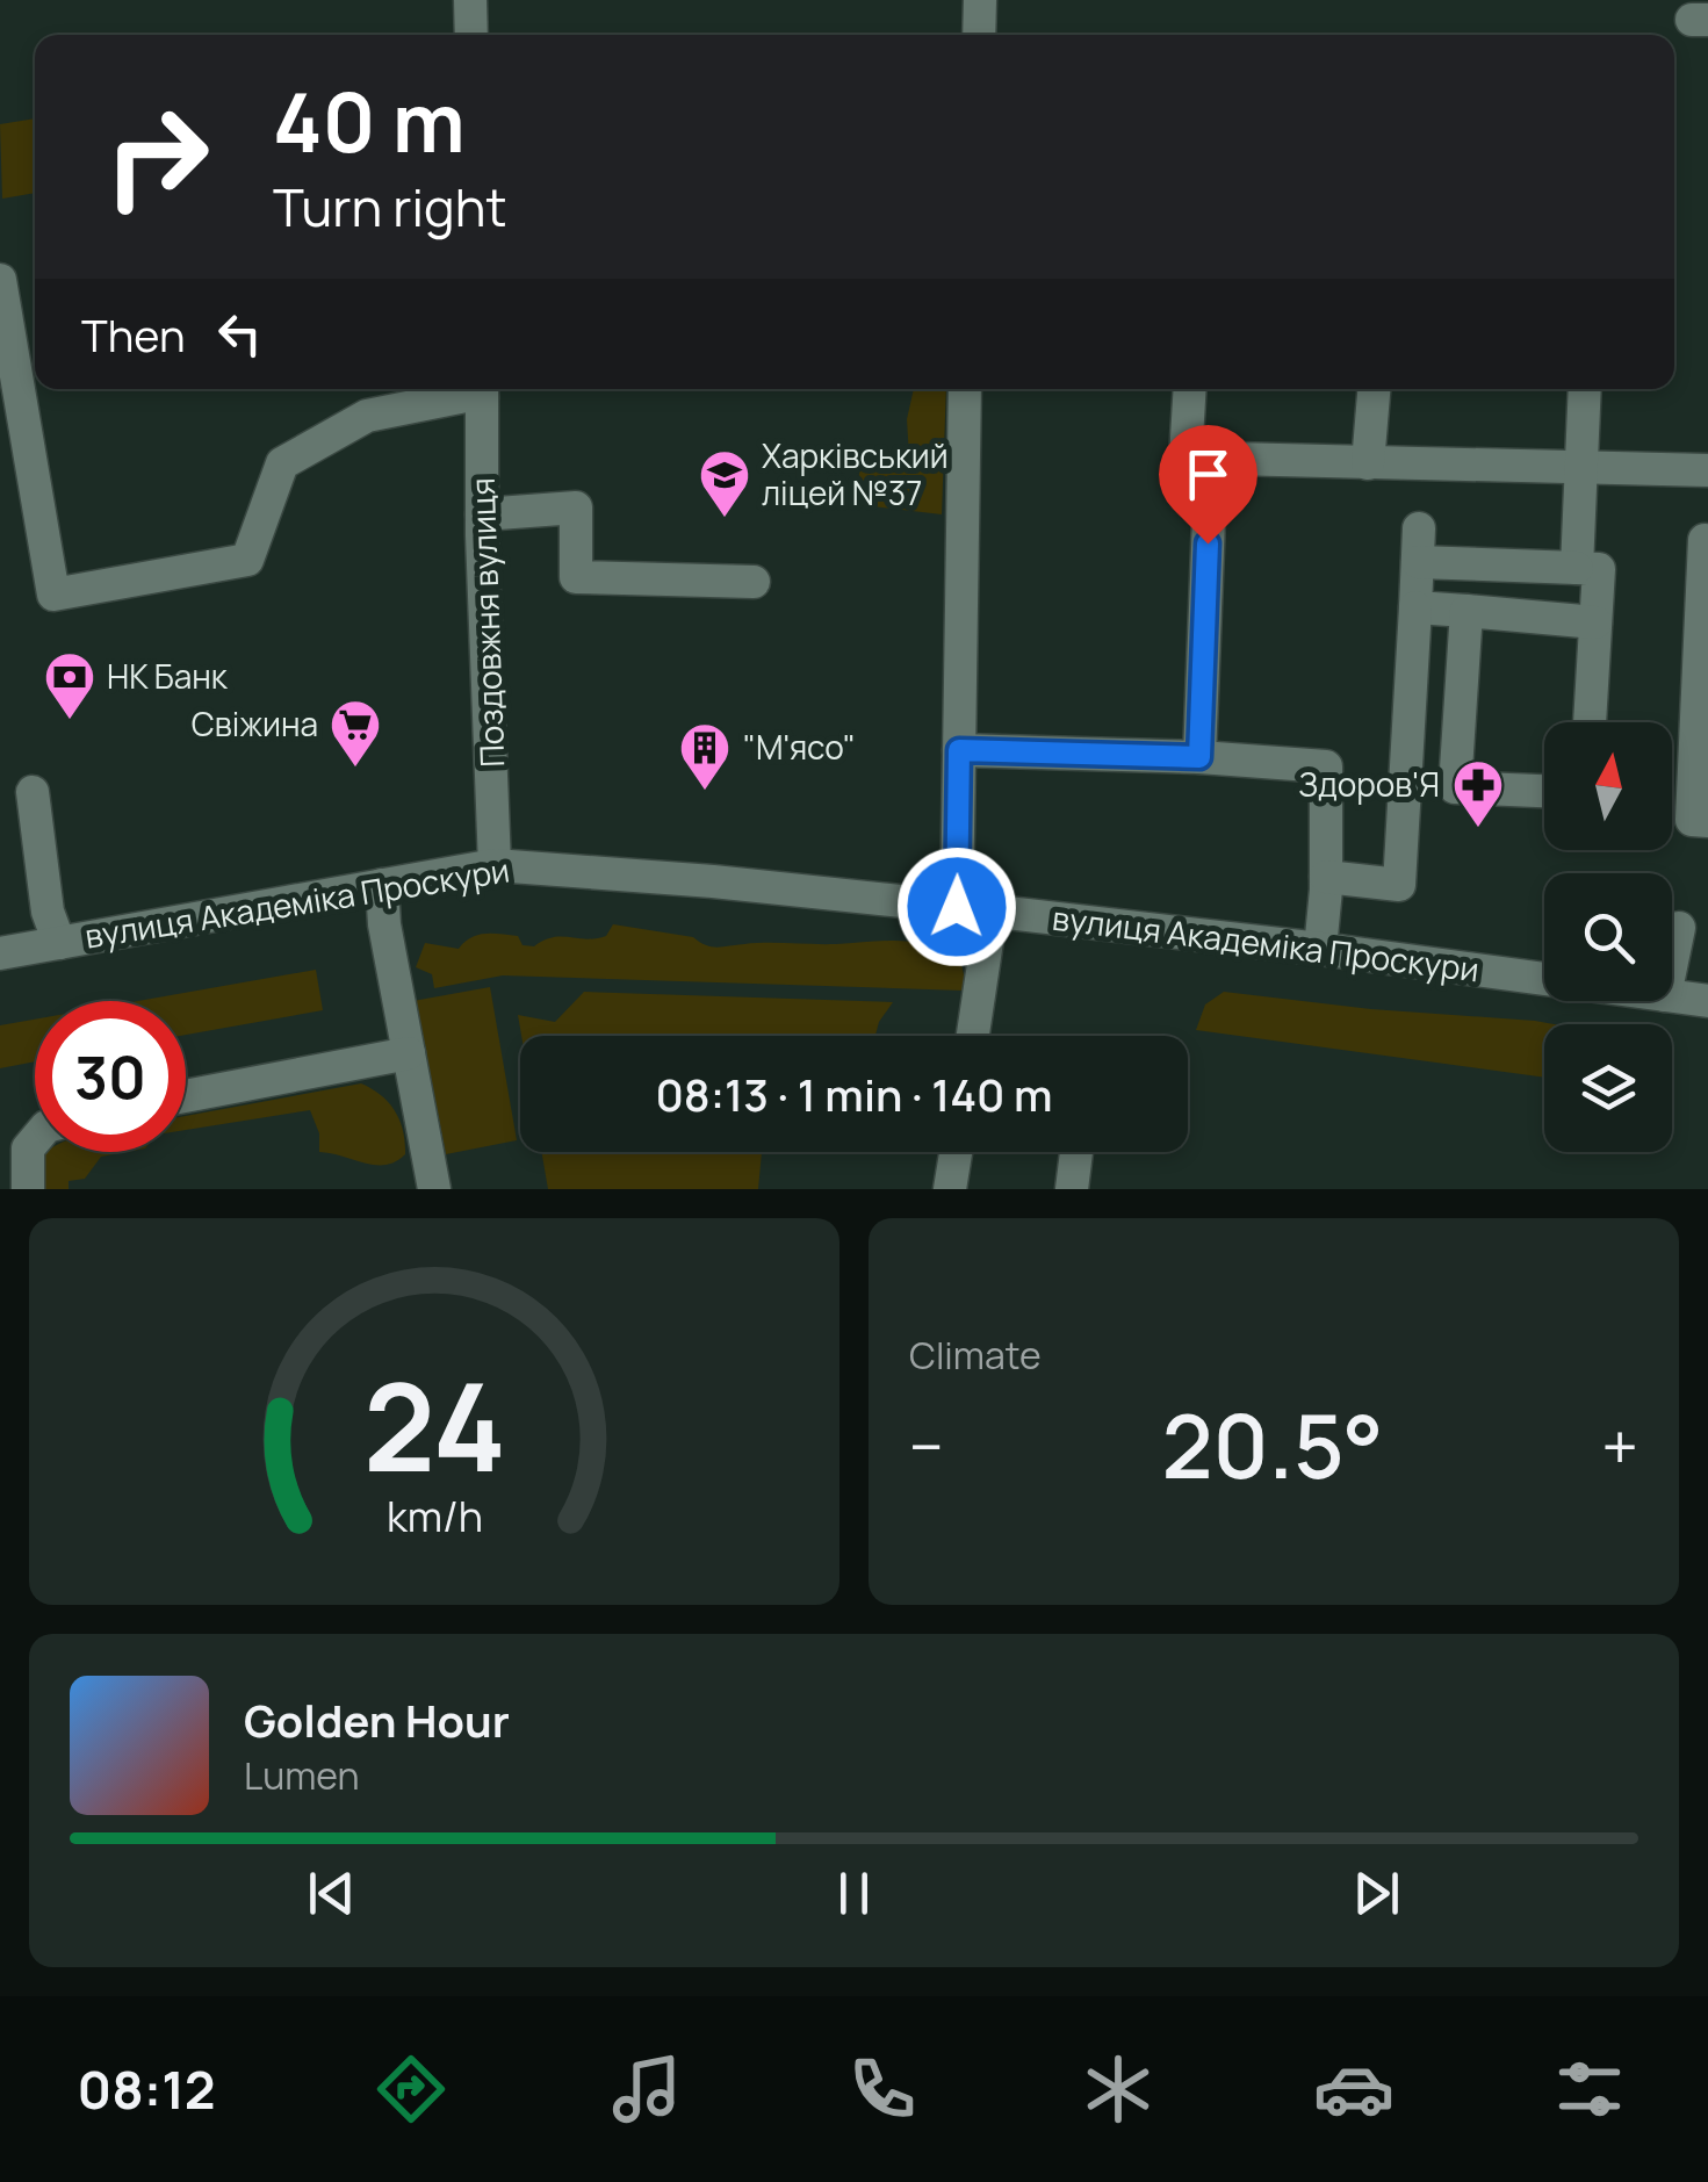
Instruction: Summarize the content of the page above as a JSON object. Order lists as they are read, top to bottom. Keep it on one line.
{"streets":{"street":["Поздовжня вулиця","вулиця Академіка Проскури"]},"crossings":[["Поздовжня вулиця","вулиця Академіка Проскури"]],"places":{"school or university":["Харківський ліцей №37"],"bank":["НК Банк"],"supermarket":["Свіжина"],"building":["\"М'ясо\""],"pharmacy":["Здоров'Я"]},"north":"top","page":{"turn":["40 m","Turn right"],"then":"Then","limit":"30","trip":"08:13 · 1 min · 140 m","tile":"Climate","heat":["−","20.5°","+"],"song":["Golden Hour","Lumen"],"tabs":"08:12","gauge":["24","km/h"]}}
